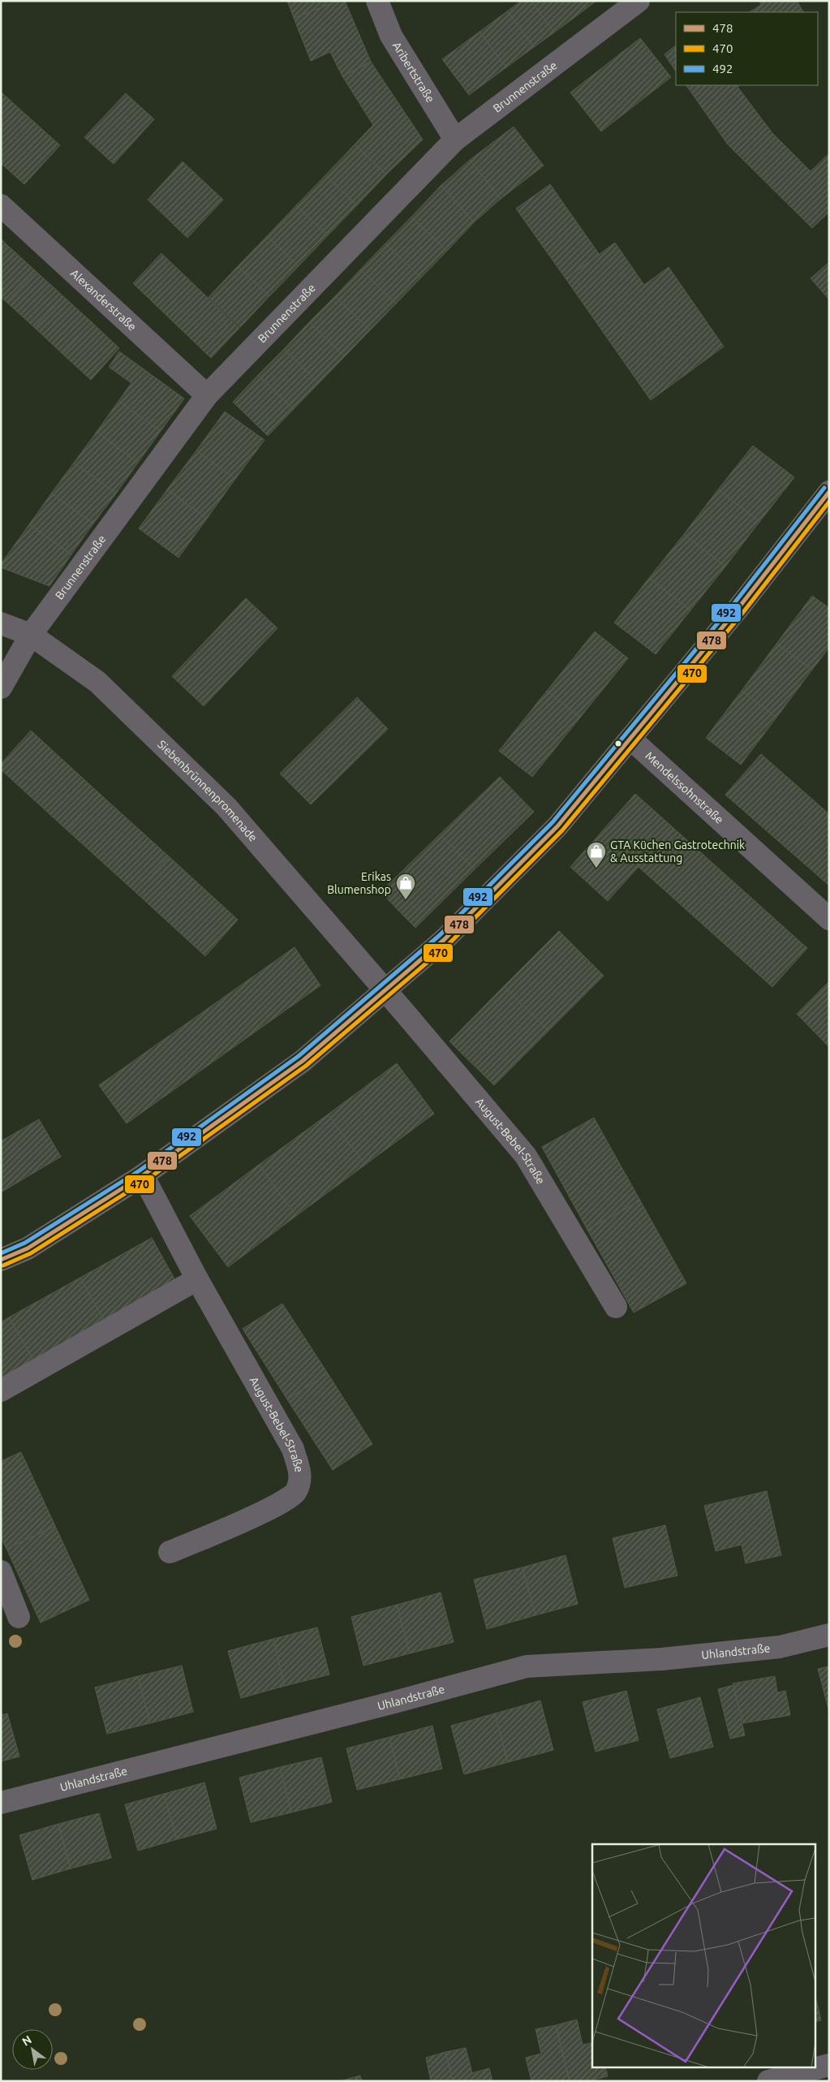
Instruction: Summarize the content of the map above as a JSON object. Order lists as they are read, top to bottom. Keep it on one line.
{"streets":{"street":["Aribertstraße","Brunnenstraße","Alexanderstraße","Mendelssohnstraße","Siebenbrünnenpromenade","August-Bebel-Straße","Uhlandstraße"]},"crossings":[["Aribertstraße","Brunnenstraße"],["Brunnenstraße","Alexanderstraße"],["Brunnenstraße","Siebenbrünnenpromenade"],["Siebenbrünnenpromenade","August-Bebel-Straße"]],"places":{"shop":["GTA Küchen Gastrotechnik & Ausstattung","Erikas Blumenshop"]},"lines":["transit line 492","transit line 478","transit line 470"],"legend":["478","470","492"],"north":"top left"}
